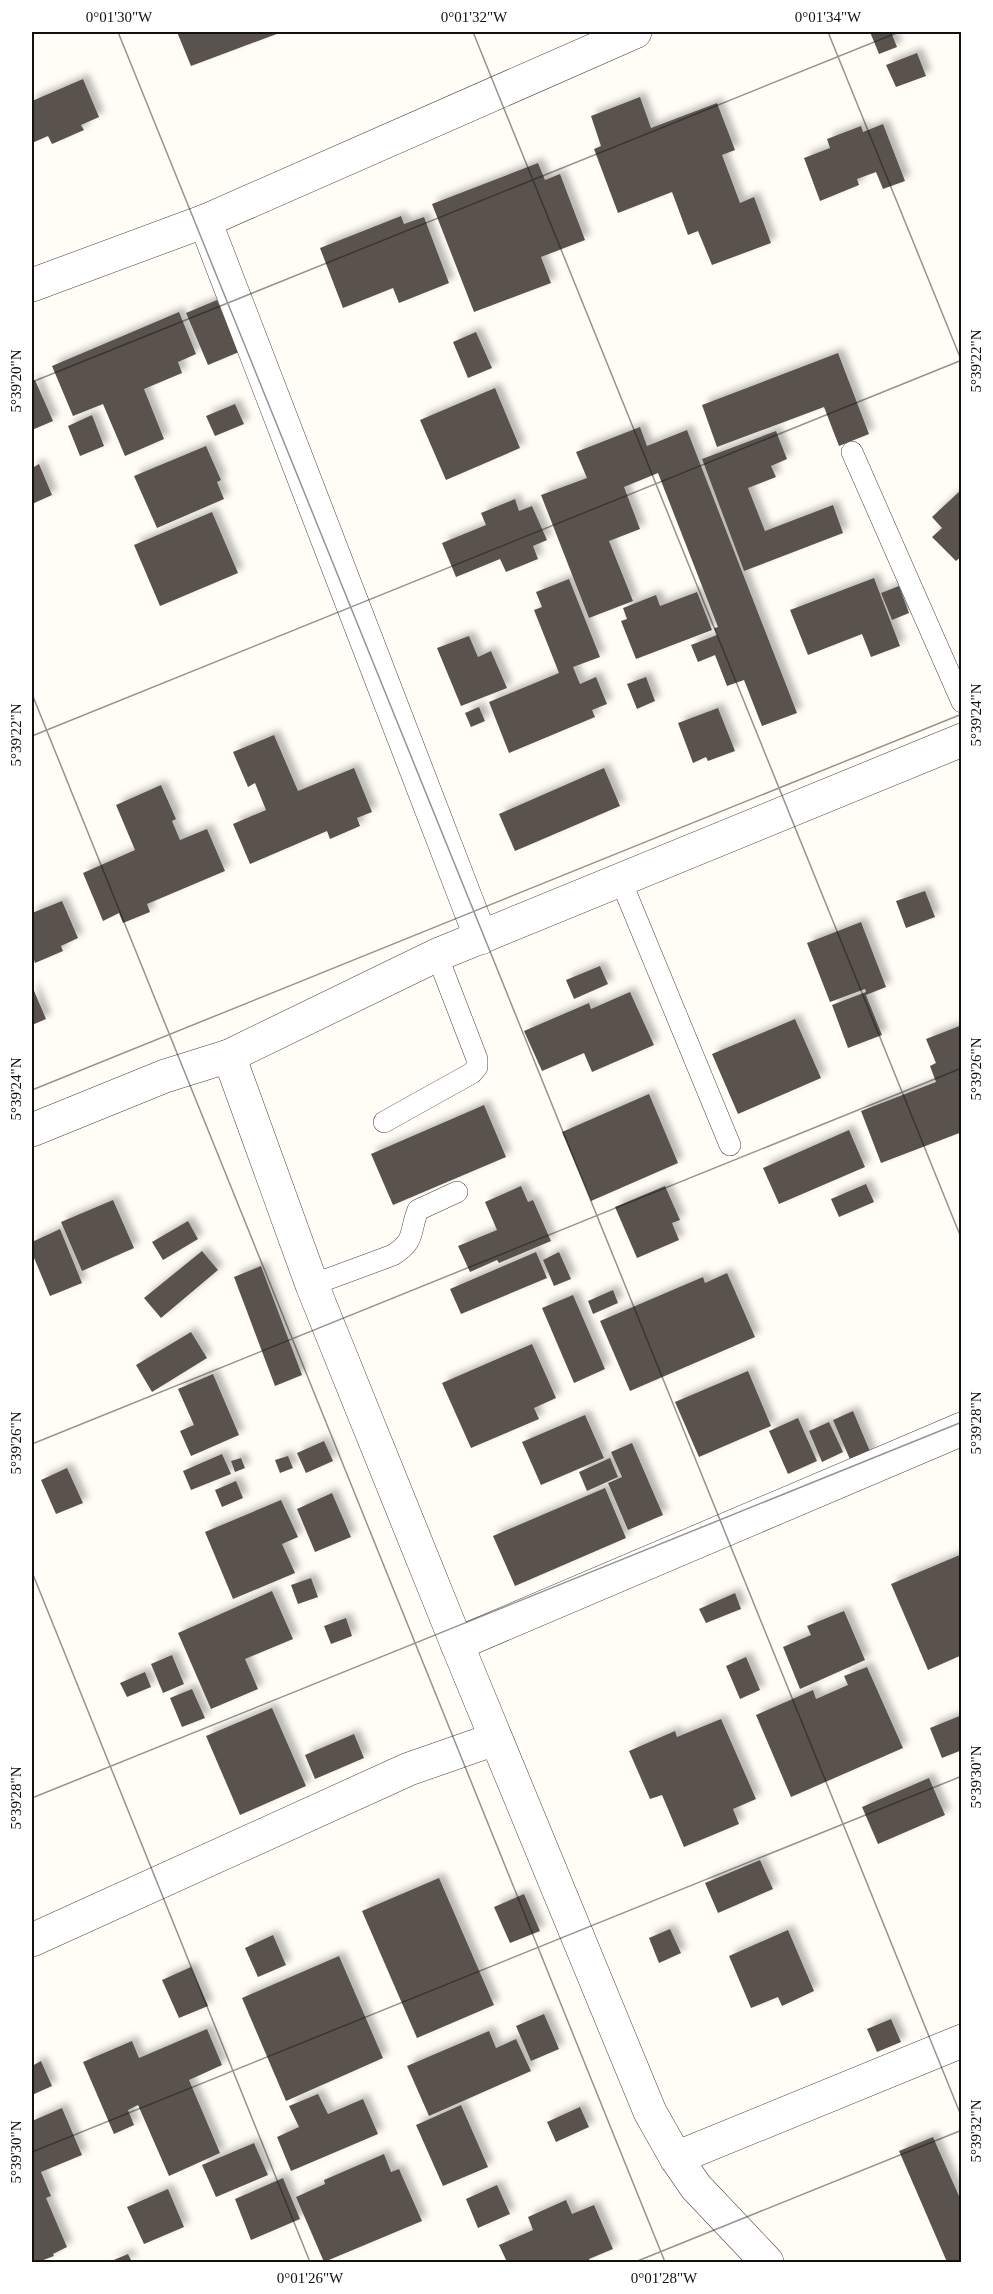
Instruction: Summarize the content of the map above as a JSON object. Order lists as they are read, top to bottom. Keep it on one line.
{"coordinates":["0°01'30\"W","0°01'32\"W","0°01'34\"W","5°39'22\"N","5°39'20\"N","5°39'24\"N","5°39'26\"N","5°39'28\"N","5°39'30\"N","5°39'32\"N","0°01'26\"W","0°01'28\"W"]}
